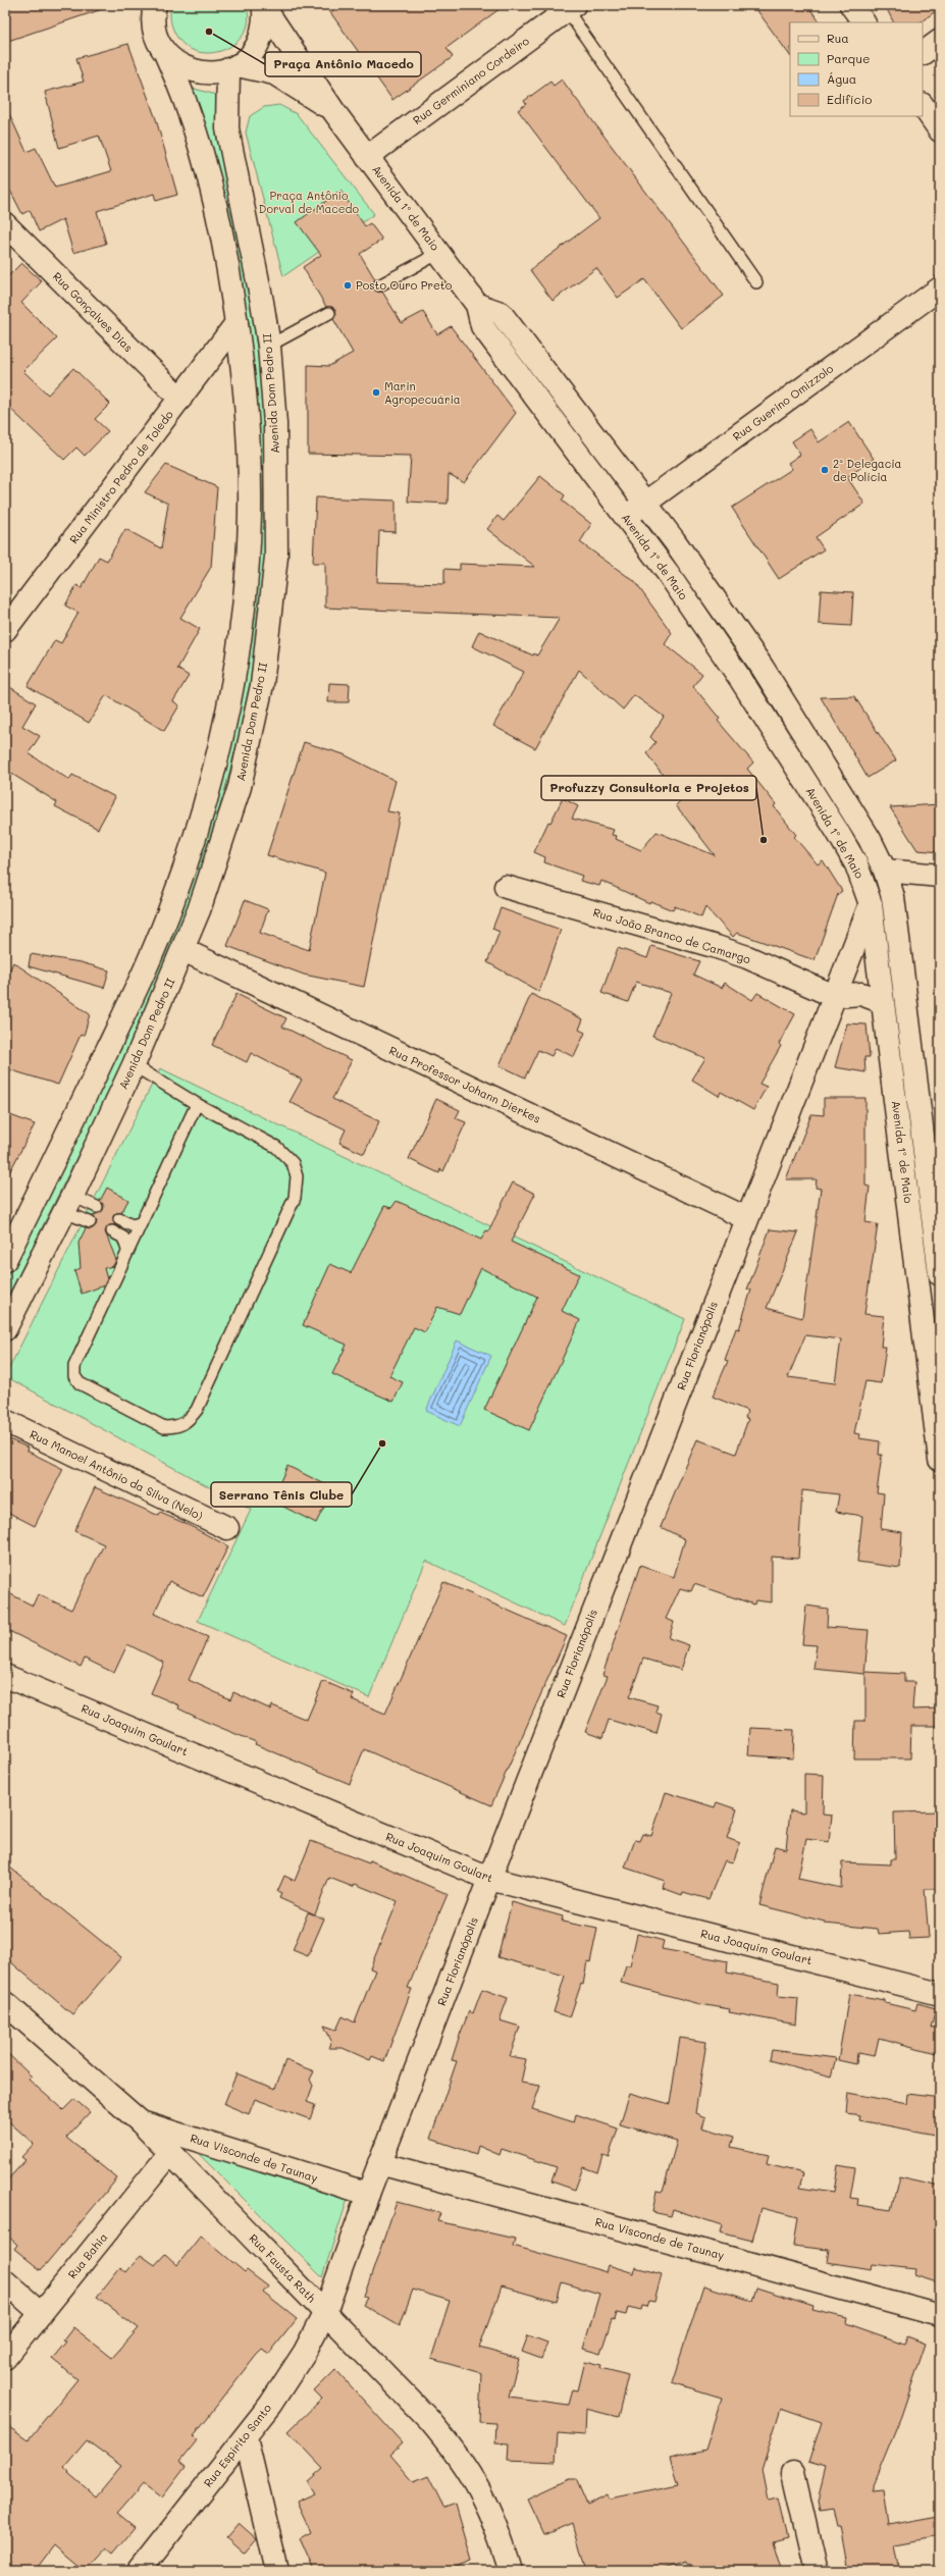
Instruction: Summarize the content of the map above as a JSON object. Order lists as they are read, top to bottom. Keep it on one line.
{"streets":{"street":["Rua Germiniano Cordeiro","Avenida 1º de Maio","Rua Gonçalves Dias","Avenida Dom Pedro II","Rua Guerino Omizzolo","Rua Ministro Pedro de Toledo","Rua João Branco de Camargo","Rua Professor Johann Dierkes","Rua Florianópolis","Rua Manoel Antônio da Silva (Nelo)","Rua Joaquim Goulart","Rua Visconde de Taunay","Rua Bahia","Rua Fausta Rath","Rua Espírito Santo"]},"crossings":[["Rua Germiniano Cordeiro","Avenida 1º de Maio"],["Avenida 1º de Maio","Avenida Dom Pedro II"],["Avenida 1º de Maio","Rua Guerino Omizzolo"],["Avenida 1º de Maio","Rua Florianópolis"],["Rua Gonçalves Dias","Rua Ministro Pedro de Toledo"],["Avenida Dom Pedro II","Rua Professor Johann Dierkes"],["Rua João Branco de Camargo","Rua Florianópolis"],["Rua Professor Johann Dierkes","Rua Florianópolis"],["Rua Florianópolis","Rua Joaquim Goulart"],["Rua Florianópolis","Rua Visconde de Taunay"],["Rua Florianópolis","Rua Fausta Rath"],["Rua Florianópolis","Rua Espírito Santo"],["Rua Visconde de Taunay","Rua Fausta Rath"],["Rua Bahia","Rua Fausta Rath"],["Rua Fausta Rath","Rua Espírito Santo"]],"parks":["Praça Antônio Dorval de Macedo"],"places":["Praça Antônio Macedo","Posto Ouro Preto","Marin Agropecuária","2ª Delegacia de Polícia","Profuzzy Consultoria e Projetos","Serrano Tênis Clube"],"legend":["Rua","Parque","Água","Edifício"]}
